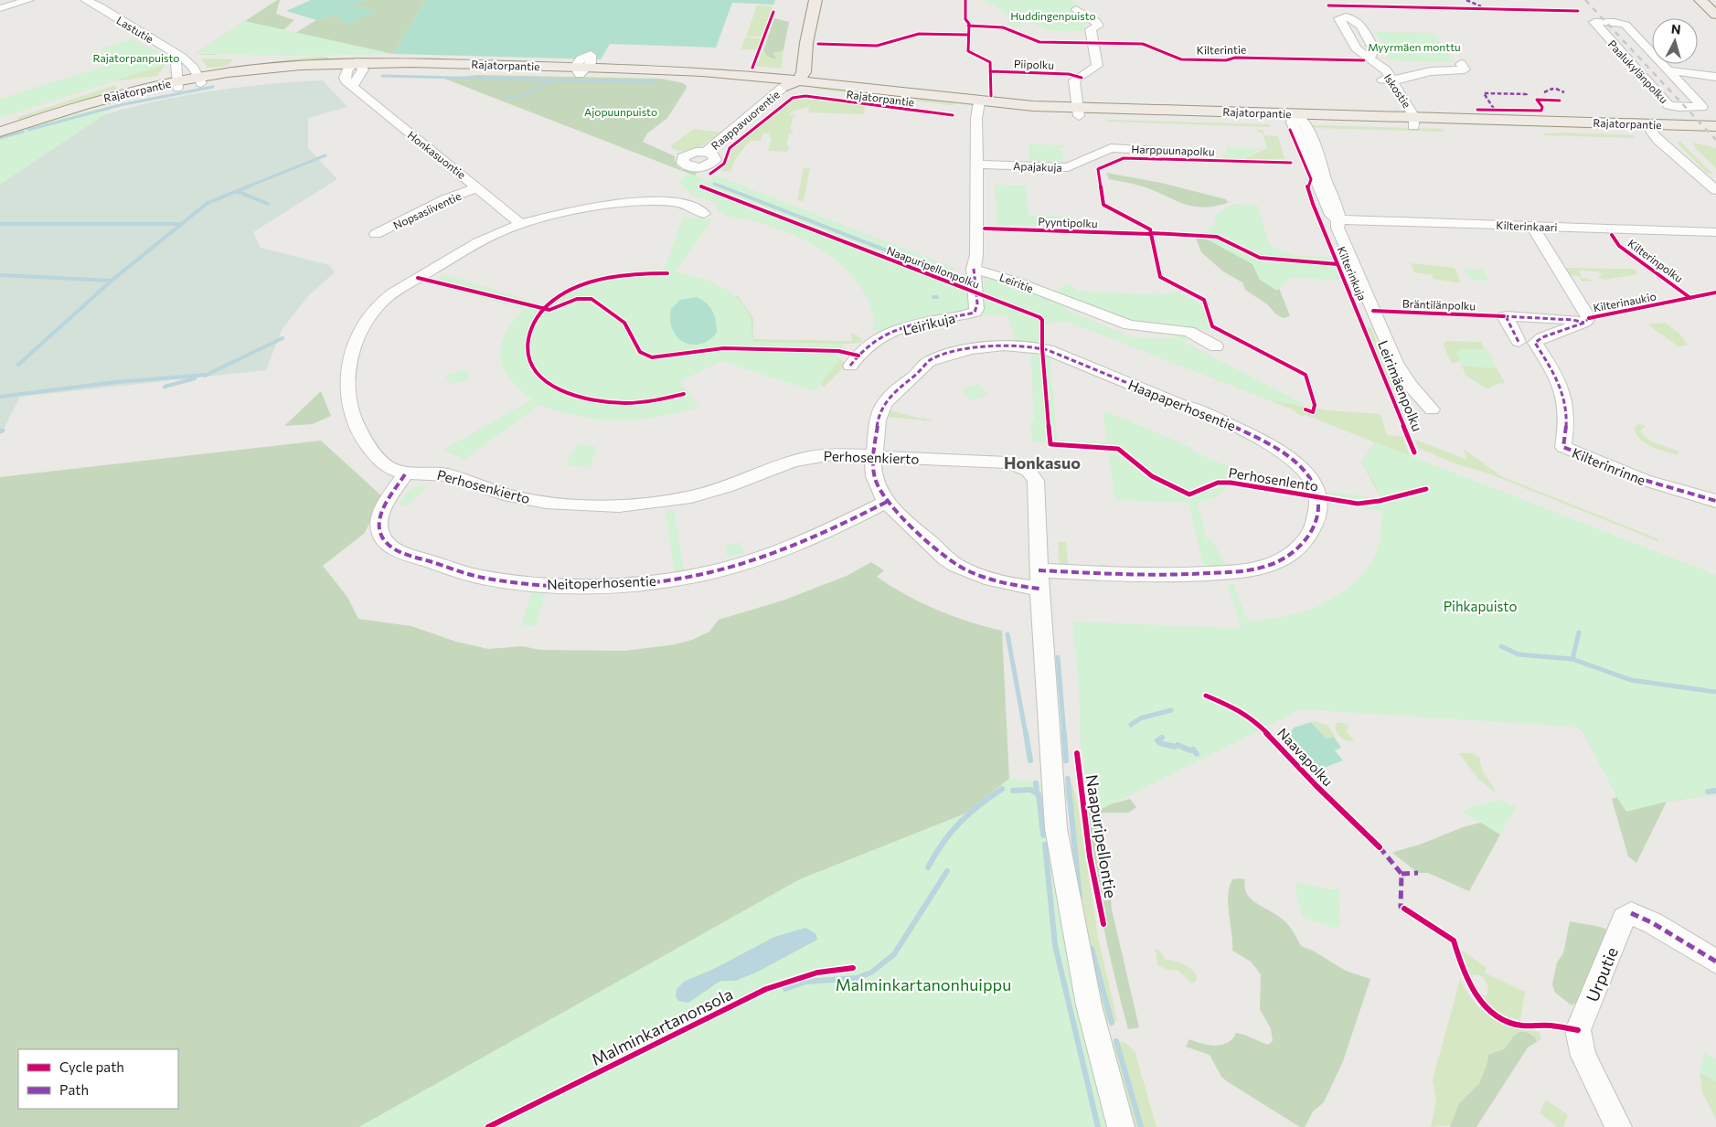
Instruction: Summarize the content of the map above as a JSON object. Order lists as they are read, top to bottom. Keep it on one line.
{"streets":{"main road":["Rajatorpantie","Raappavuorentie"],"street":["Lastutie","Paalukylänpolku","Iskostie","Honkasuontie","Apajakuja","Nopsasiiventie","Kilterinkaari","Kilterinkuja","Leiritie","Leirikuja","Haapaperhosentie","Perhosenkierto","Kilterinrinne","Neitoperhosentie","Urputie"],"cycle path":["Kilterintie","Piipolku","Harppuunapolku","Pyyntipolku","Kilterinpolku","Naapuripellonpolku","Kilterinaukio","Bräntilänpolku","Leirimäenpolku","Naavapolku","Naapuripellontie","Malminkartanonsola"]},"crossings":[["Lastutie","Rajatorpantie"],["Rajatorpantie","Iskostie"],["Rajatorpantie","Raappavuorentie"],["Rajatorpantie","Honkasuontie"],["Honkasuontie","Nopsasiiventie"],["Honkasuontie","Perhosenkierto"],["Kilterinkaari","Kilterinkuja"],["Leiritie","Leirikuja"],["Haapaperhosentie","Perhosenkierto"],["Haapaperhosentie","Neitoperhosentie"],["Perhosenkierto","Neitoperhosentie"]],"districts":["Honkasuo"],"parks":["Huddingenpuisto","Myyrmäen monttu","Rajatorpanpuisto","Ajopuunpuisto","Pihkapuisto","Malminkartanonhuippu"],"legend":["Cycle path","Path"],"north":"top"}
